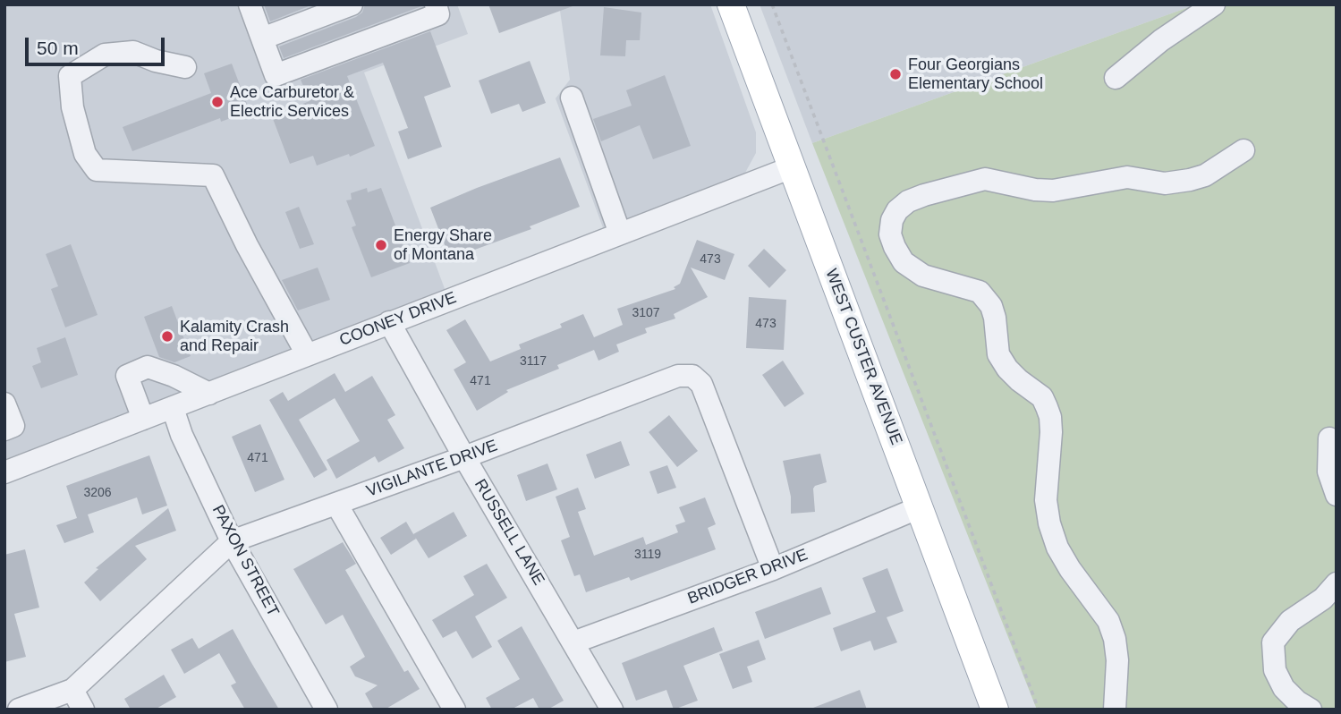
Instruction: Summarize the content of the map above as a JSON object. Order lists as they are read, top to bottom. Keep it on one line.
{"streets":{"main road":["WEST CUSTER AVENUE"],"street":["COONEY DRIVE","VIGILANTE DRIVE","RUSSELL LANE","PAXON STREET","BRIDGER DRIVE"]},"crossings":[["COONEY DRIVE","WEST CUSTER AVENUE"],["COONEY DRIVE","RUSSELL LANE"],["COONEY DRIVE","PAXON STREET"],["WEST CUSTER AVENUE","BRIDGER DRIVE"],["VIGILANTE DRIVE","RUSSELL LANE"],["VIGILANTE DRIVE","PAXON STREET"],["VIGILANTE DRIVE","BRIDGER DRIVE"],["RUSSELL LANE","BRIDGER DRIVE"]],"places":["Four Georgians Elementary School","Ace Carburetor & Electric Services","Energy Share of Montana","Kalamity Crash and Repair"],"house_numbers":["473","3107","473","3117","471","471","3206","3119"],"scale_bar":"50 m"}
